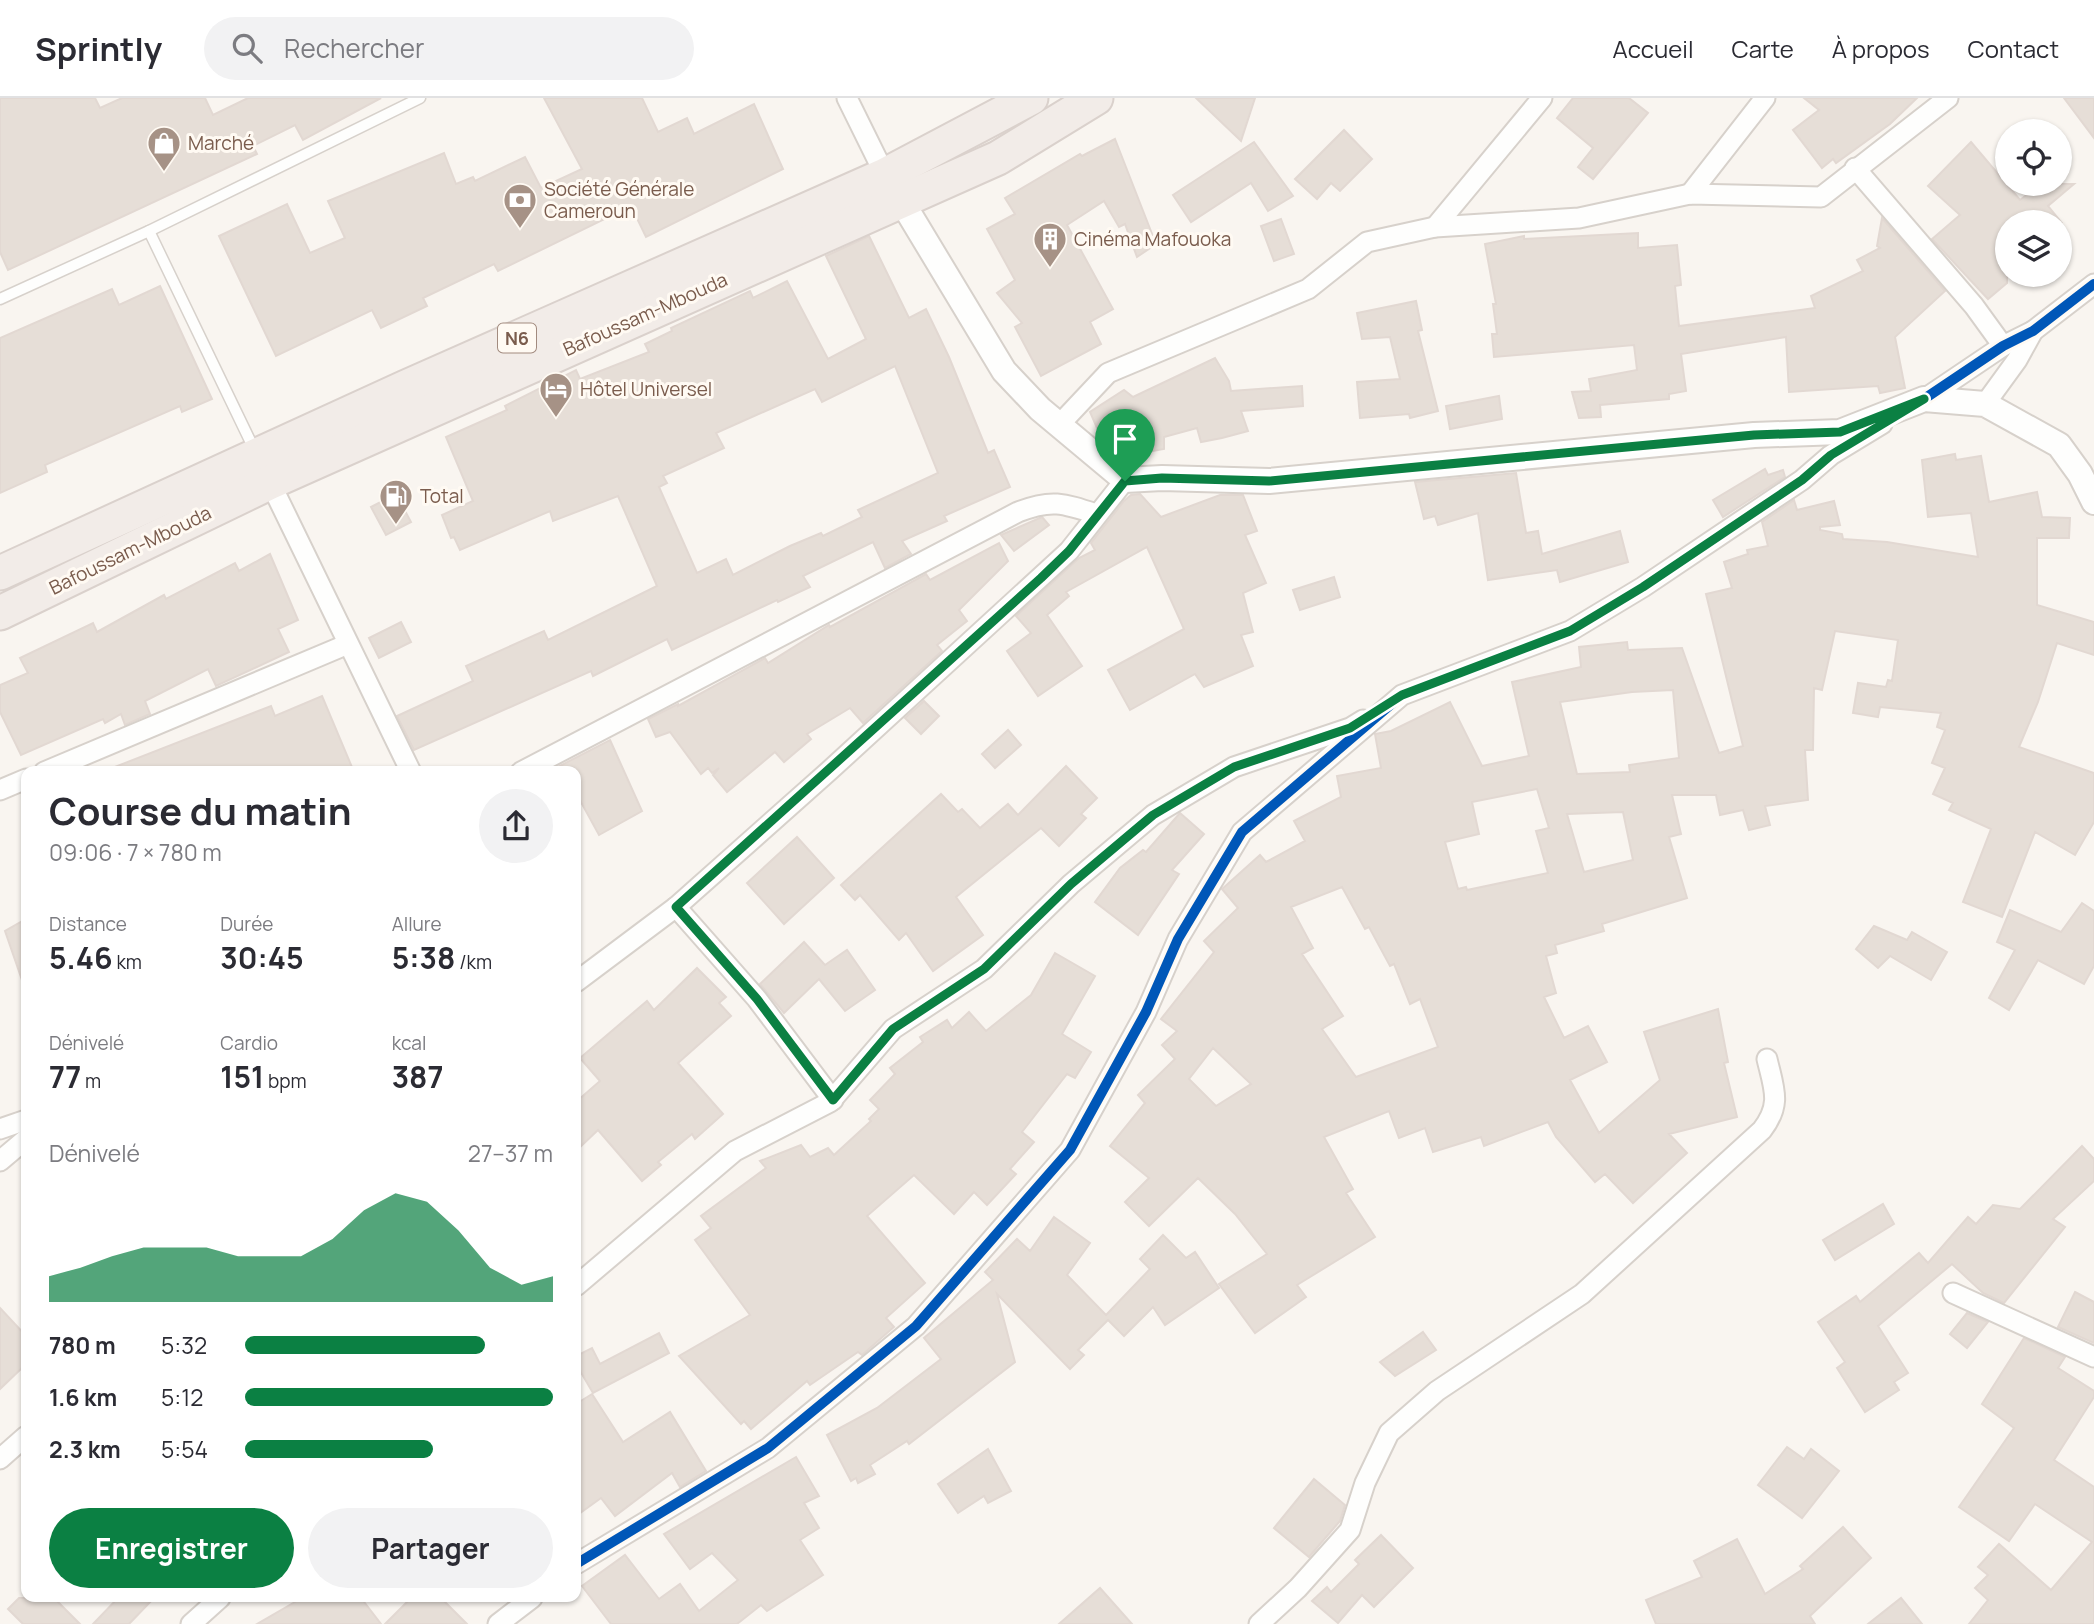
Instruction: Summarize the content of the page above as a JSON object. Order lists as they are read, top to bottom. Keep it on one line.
{"streets":{"highway":["Bafoussam-Mbouda","N6"]},"places":{"shop":["Marché"],"bank":["Société Générale Cameroun"],"building":["Cinéma Mafouoka"],"hotel":["Hôtel Universel"],"fuel station":["Total"]},"page":{"header":"Sprintly","search":"Rechercher","nav":["Accueil","Carte","À propos","Contact"],"heading":["Course du matin","09:06 · 7 × 780 m"],"stats":[["Distance","5.46 km"],["Durée","30:45"],["Allure","5:38 /km"],["Dénivelé","77 m"],["Cardio","151 bpm"],["kcal","387"]],"chart":["Dénivelé","27–37 m"],"list":[{"name":"780 m","note":"5:32"},{"name":"1.6 km","note":"5:12"},{"name":"2.3 km","note":"5:54"}],"buttons":["Enregistrer","Partager"]}}
